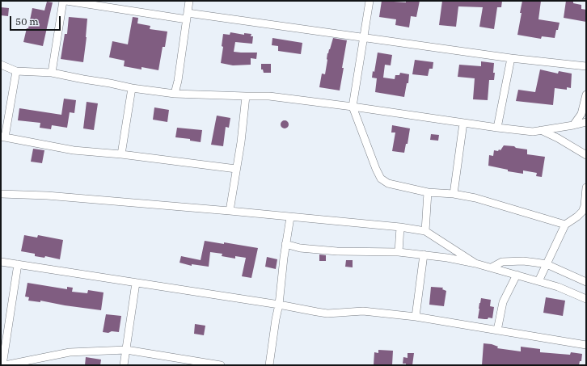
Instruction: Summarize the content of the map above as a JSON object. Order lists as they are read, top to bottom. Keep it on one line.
{"scale_bar":"50 m"}
